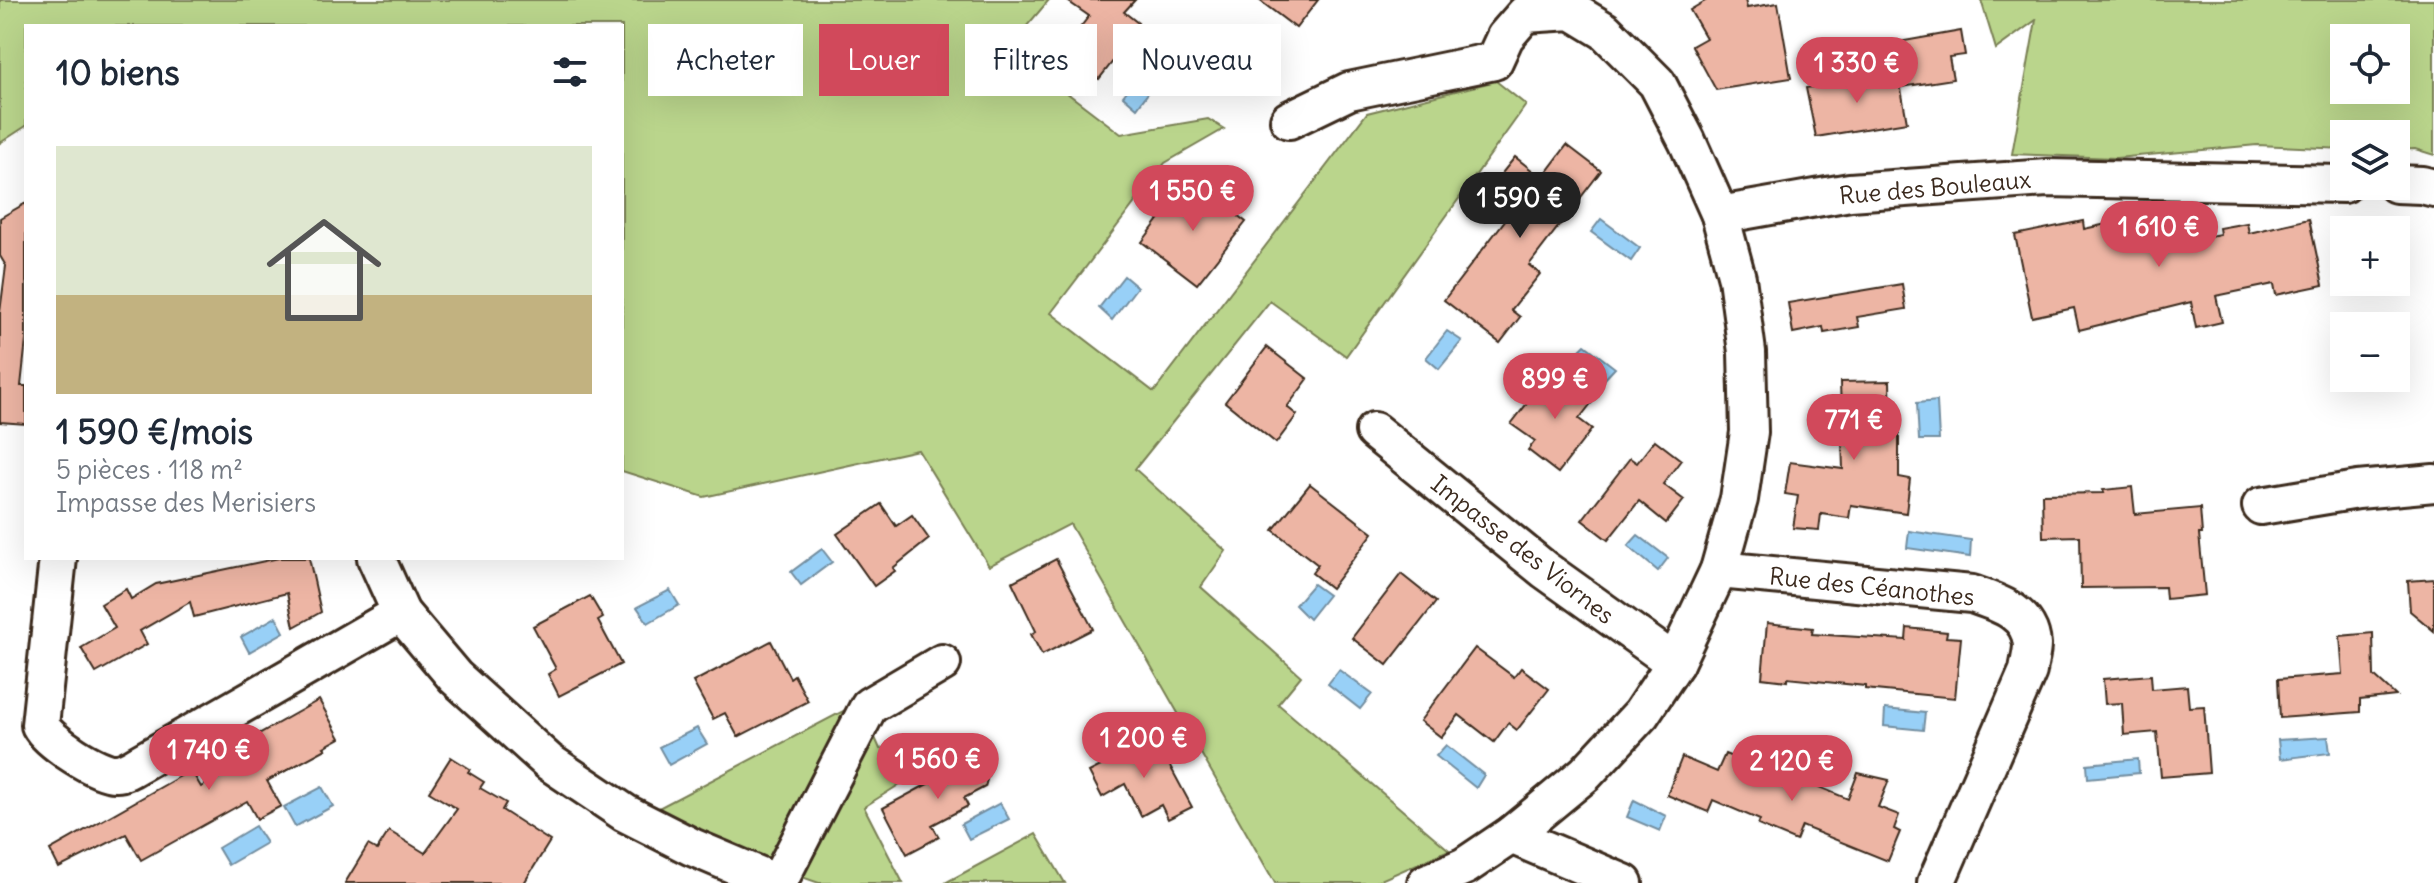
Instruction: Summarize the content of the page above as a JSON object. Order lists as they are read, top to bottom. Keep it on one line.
{"streets":{"street":["Rue des Bouleaux","Impasse des Viornes","Rue des Céanothes"]},"page":{"map_buttons":["+","−"],"chip":["Acheter","Louer","Filtres","Nouveau"],"heading":"10 biens","price":["1 330 €","1 550 €","1 590 €","1 610 €","899 €","771 €","1 200 €","1 740 €","1 560 €","2 120 €"],"list":[{"name":"1 590 €/mois","note":"5 pièces · 118 m² · Impasse des Merisiers"}]}}
